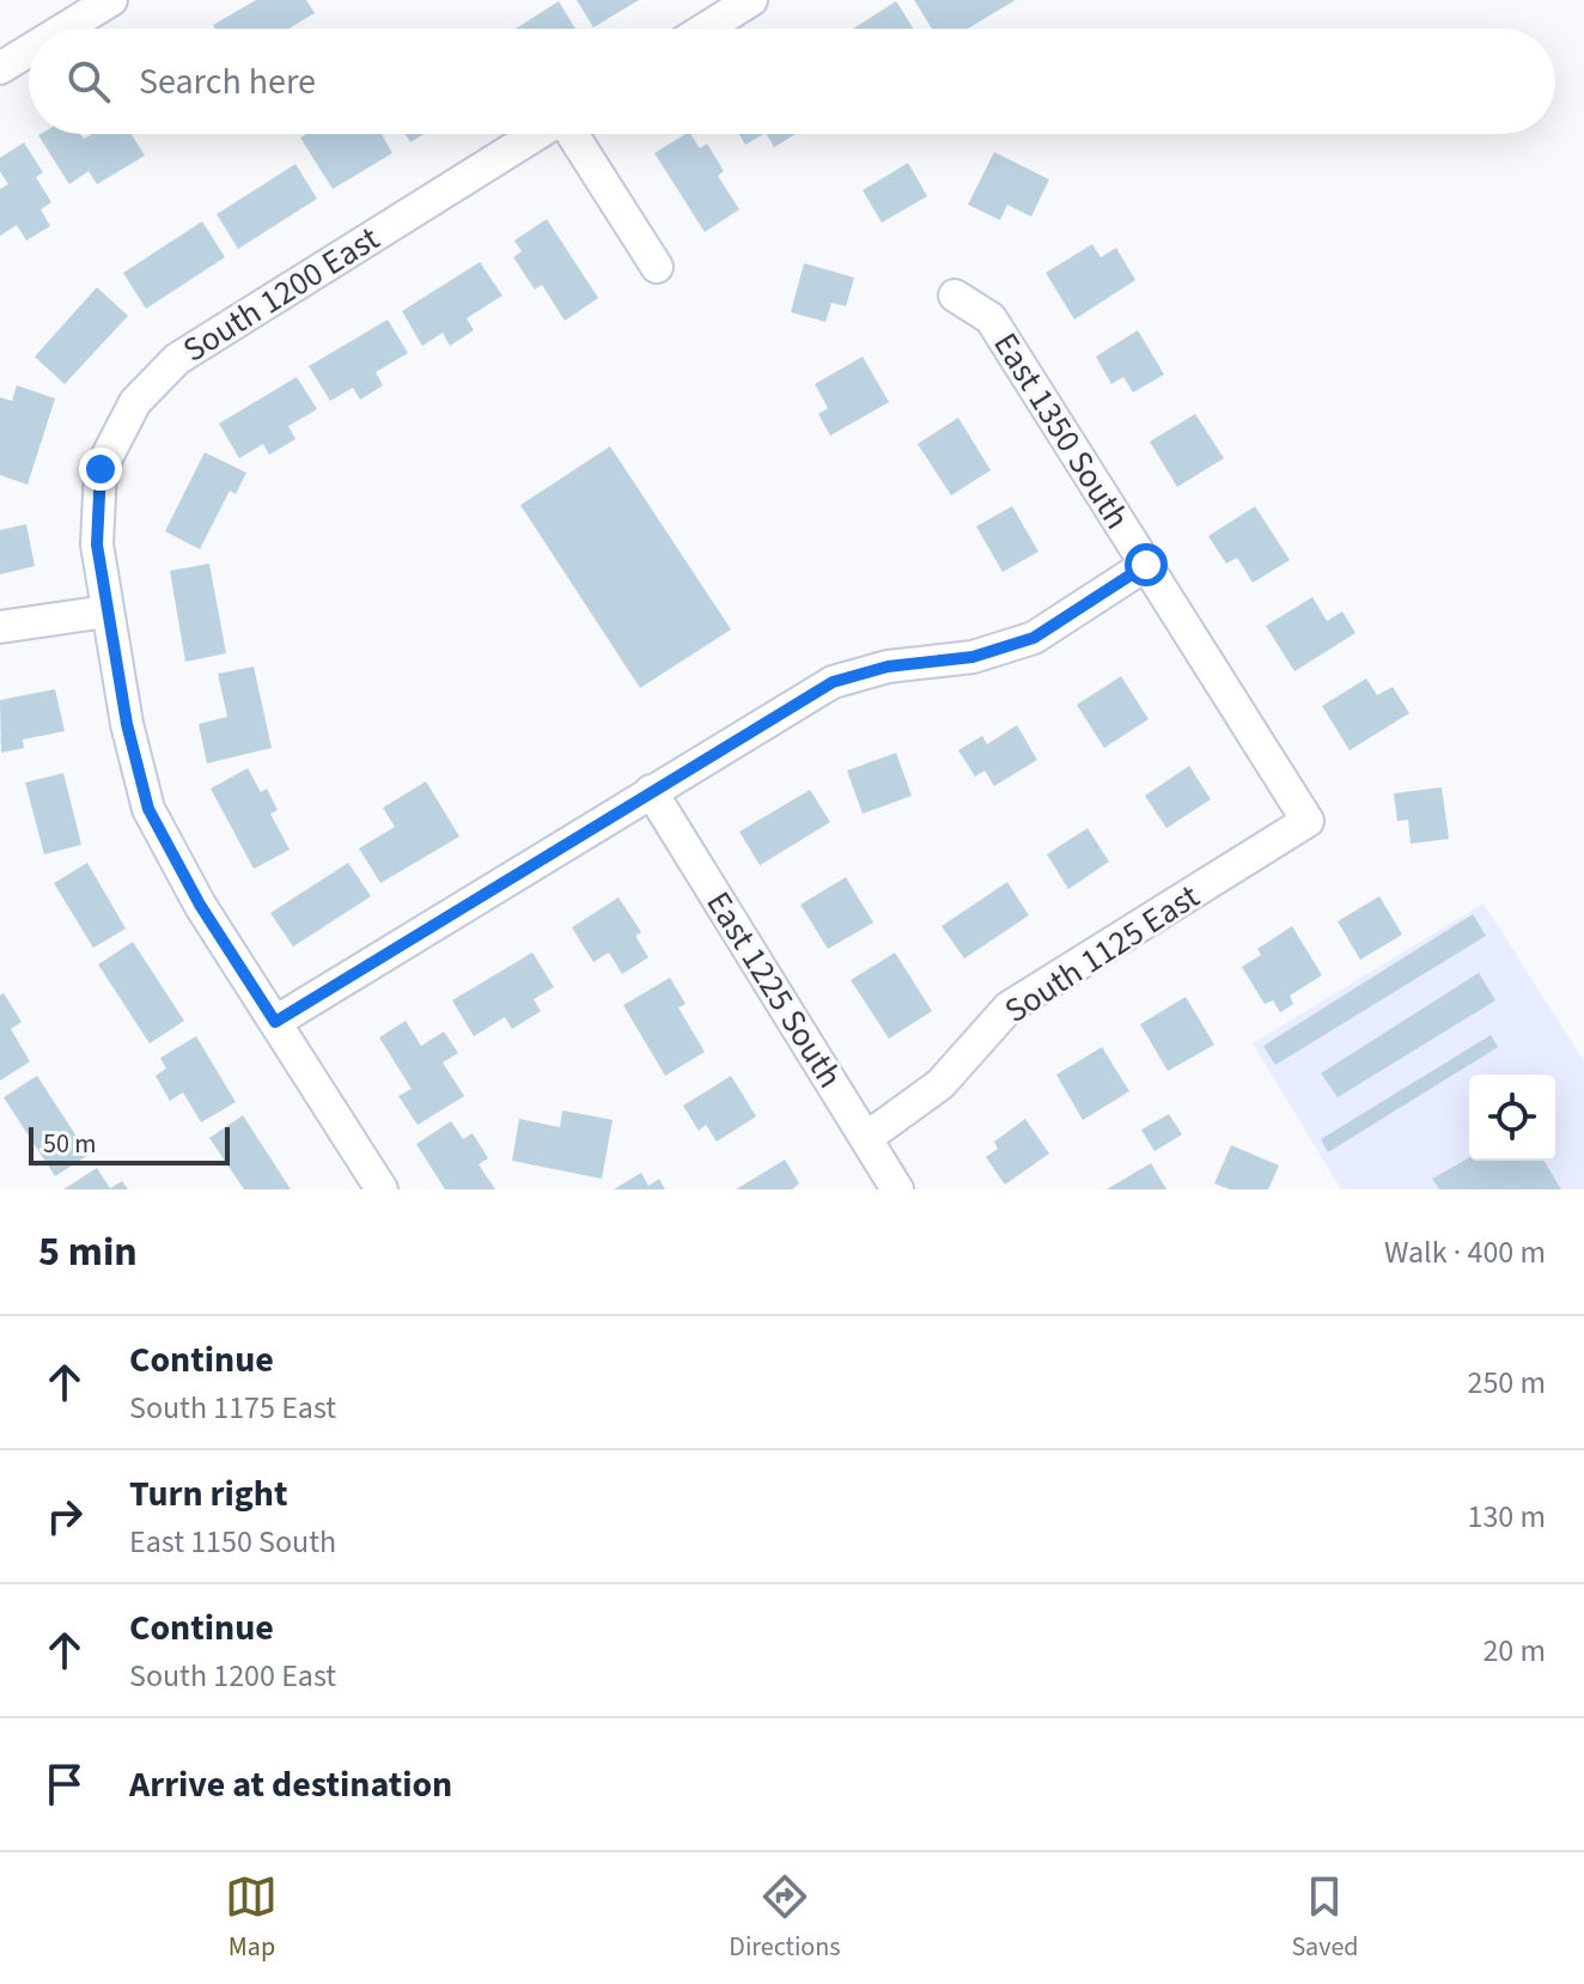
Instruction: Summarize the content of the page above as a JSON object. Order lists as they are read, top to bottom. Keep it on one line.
{"streets":{"street":["South 1200 East","East 1350 South","South 1125 East","East 1225 South"]},"crossings":[["East 1350 South","South 1125 East"],["South 1125 East","East 1225 South"]],"scale_bar":"50 m","page":{"search":"Search here","scale":"50 m","heading":["5 min","Walk · 400 m"],"list":[["Continue","South 1175 East","250 m"],["Turn right","East 1150 South","130 m"],["Continue","South 1200 East","20 m"],"Arrive at destination"],"nav":["Map","Directions","Saved"]}}
